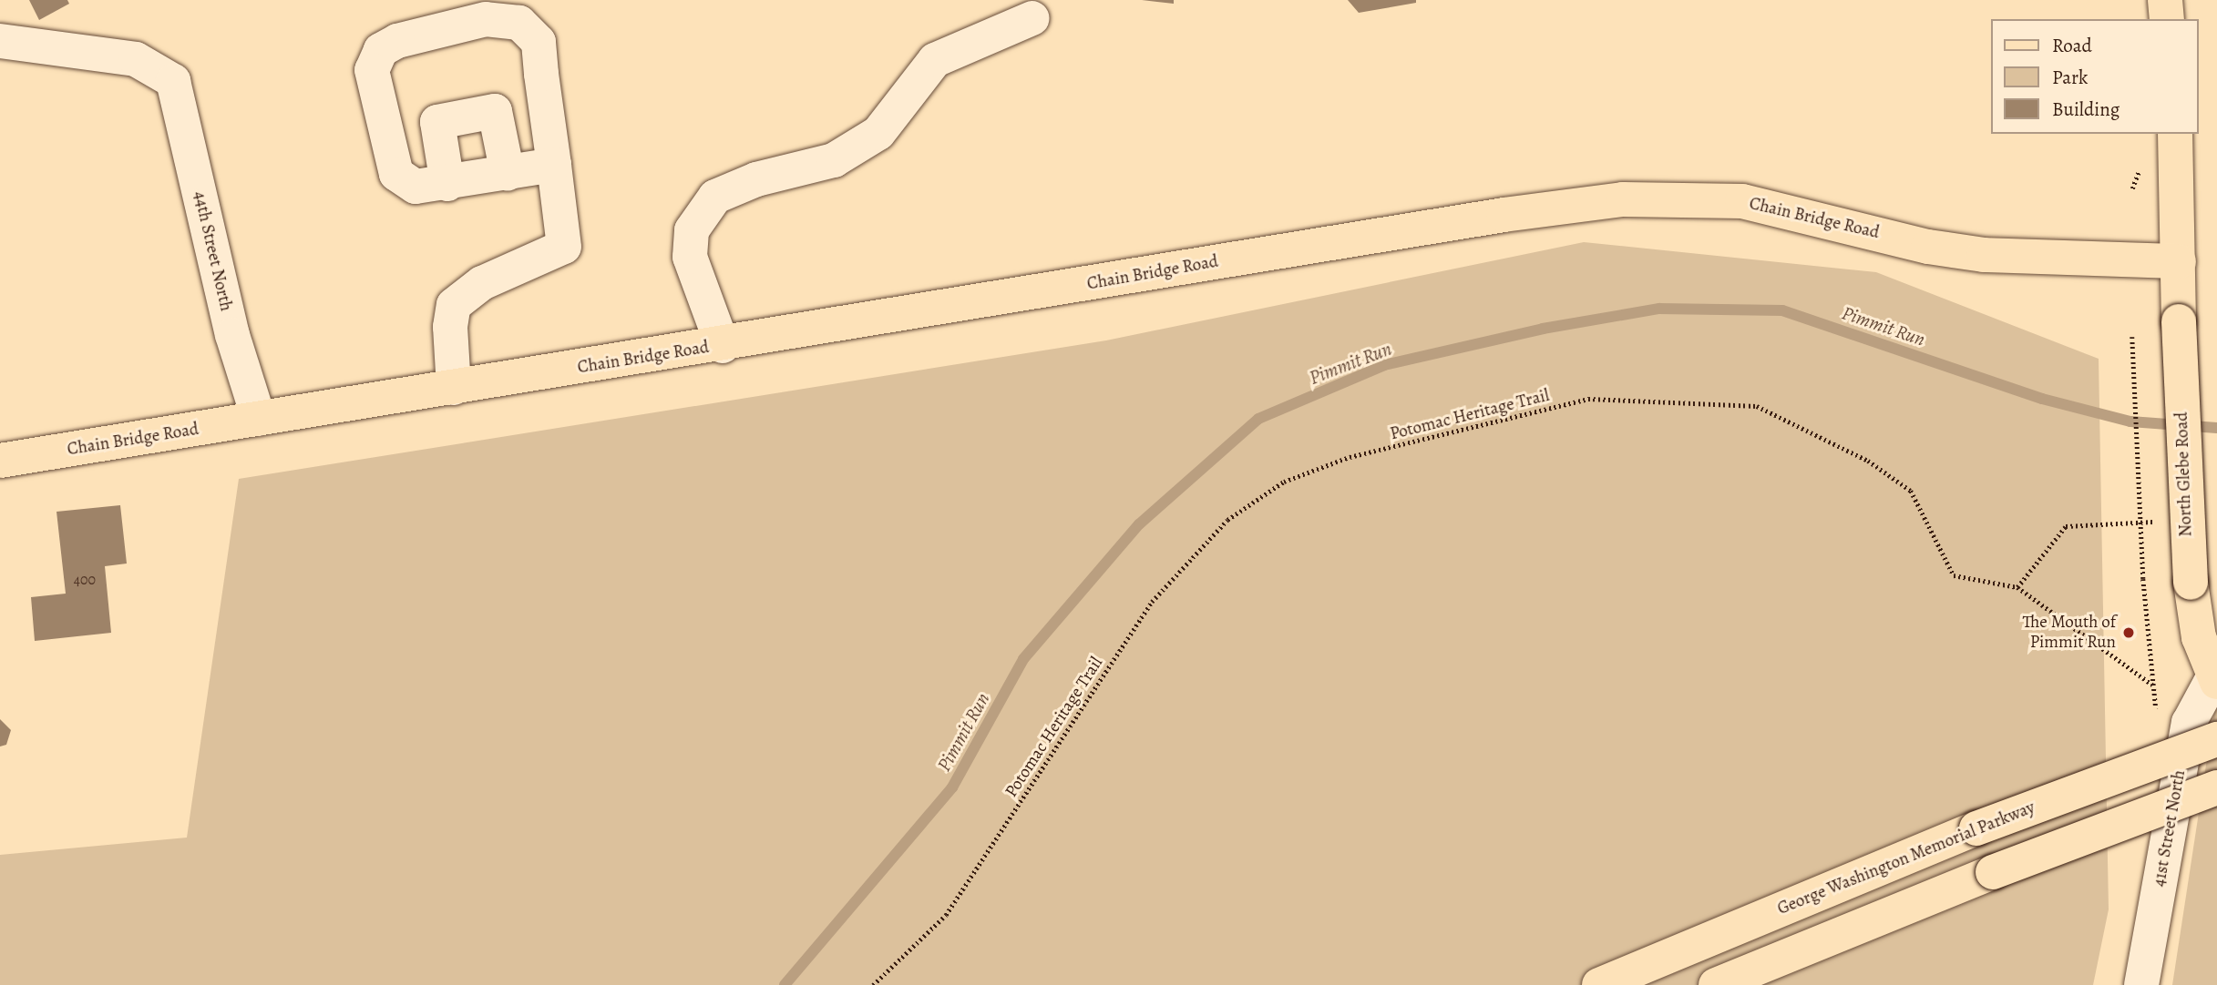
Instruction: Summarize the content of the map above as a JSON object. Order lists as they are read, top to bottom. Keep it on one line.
{"streets":{"main road":["Chain Bridge Road","North Glebe Road","George Washington Memorial Parkway"],"street":["44th Street North","41st Street North"],"path":["Potomac Heritage Trail"]},"crossings":[["Chain Bridge Road","44th Street North"],["Chain Bridge Road","North Glebe Road"],["North Glebe Road","41st Street North"]],"water":["Pimmit Run"],"places":["The Mouth of Pimmit Run"],"house_numbers":["400"],"legend":["Road","Park","Building"]}
